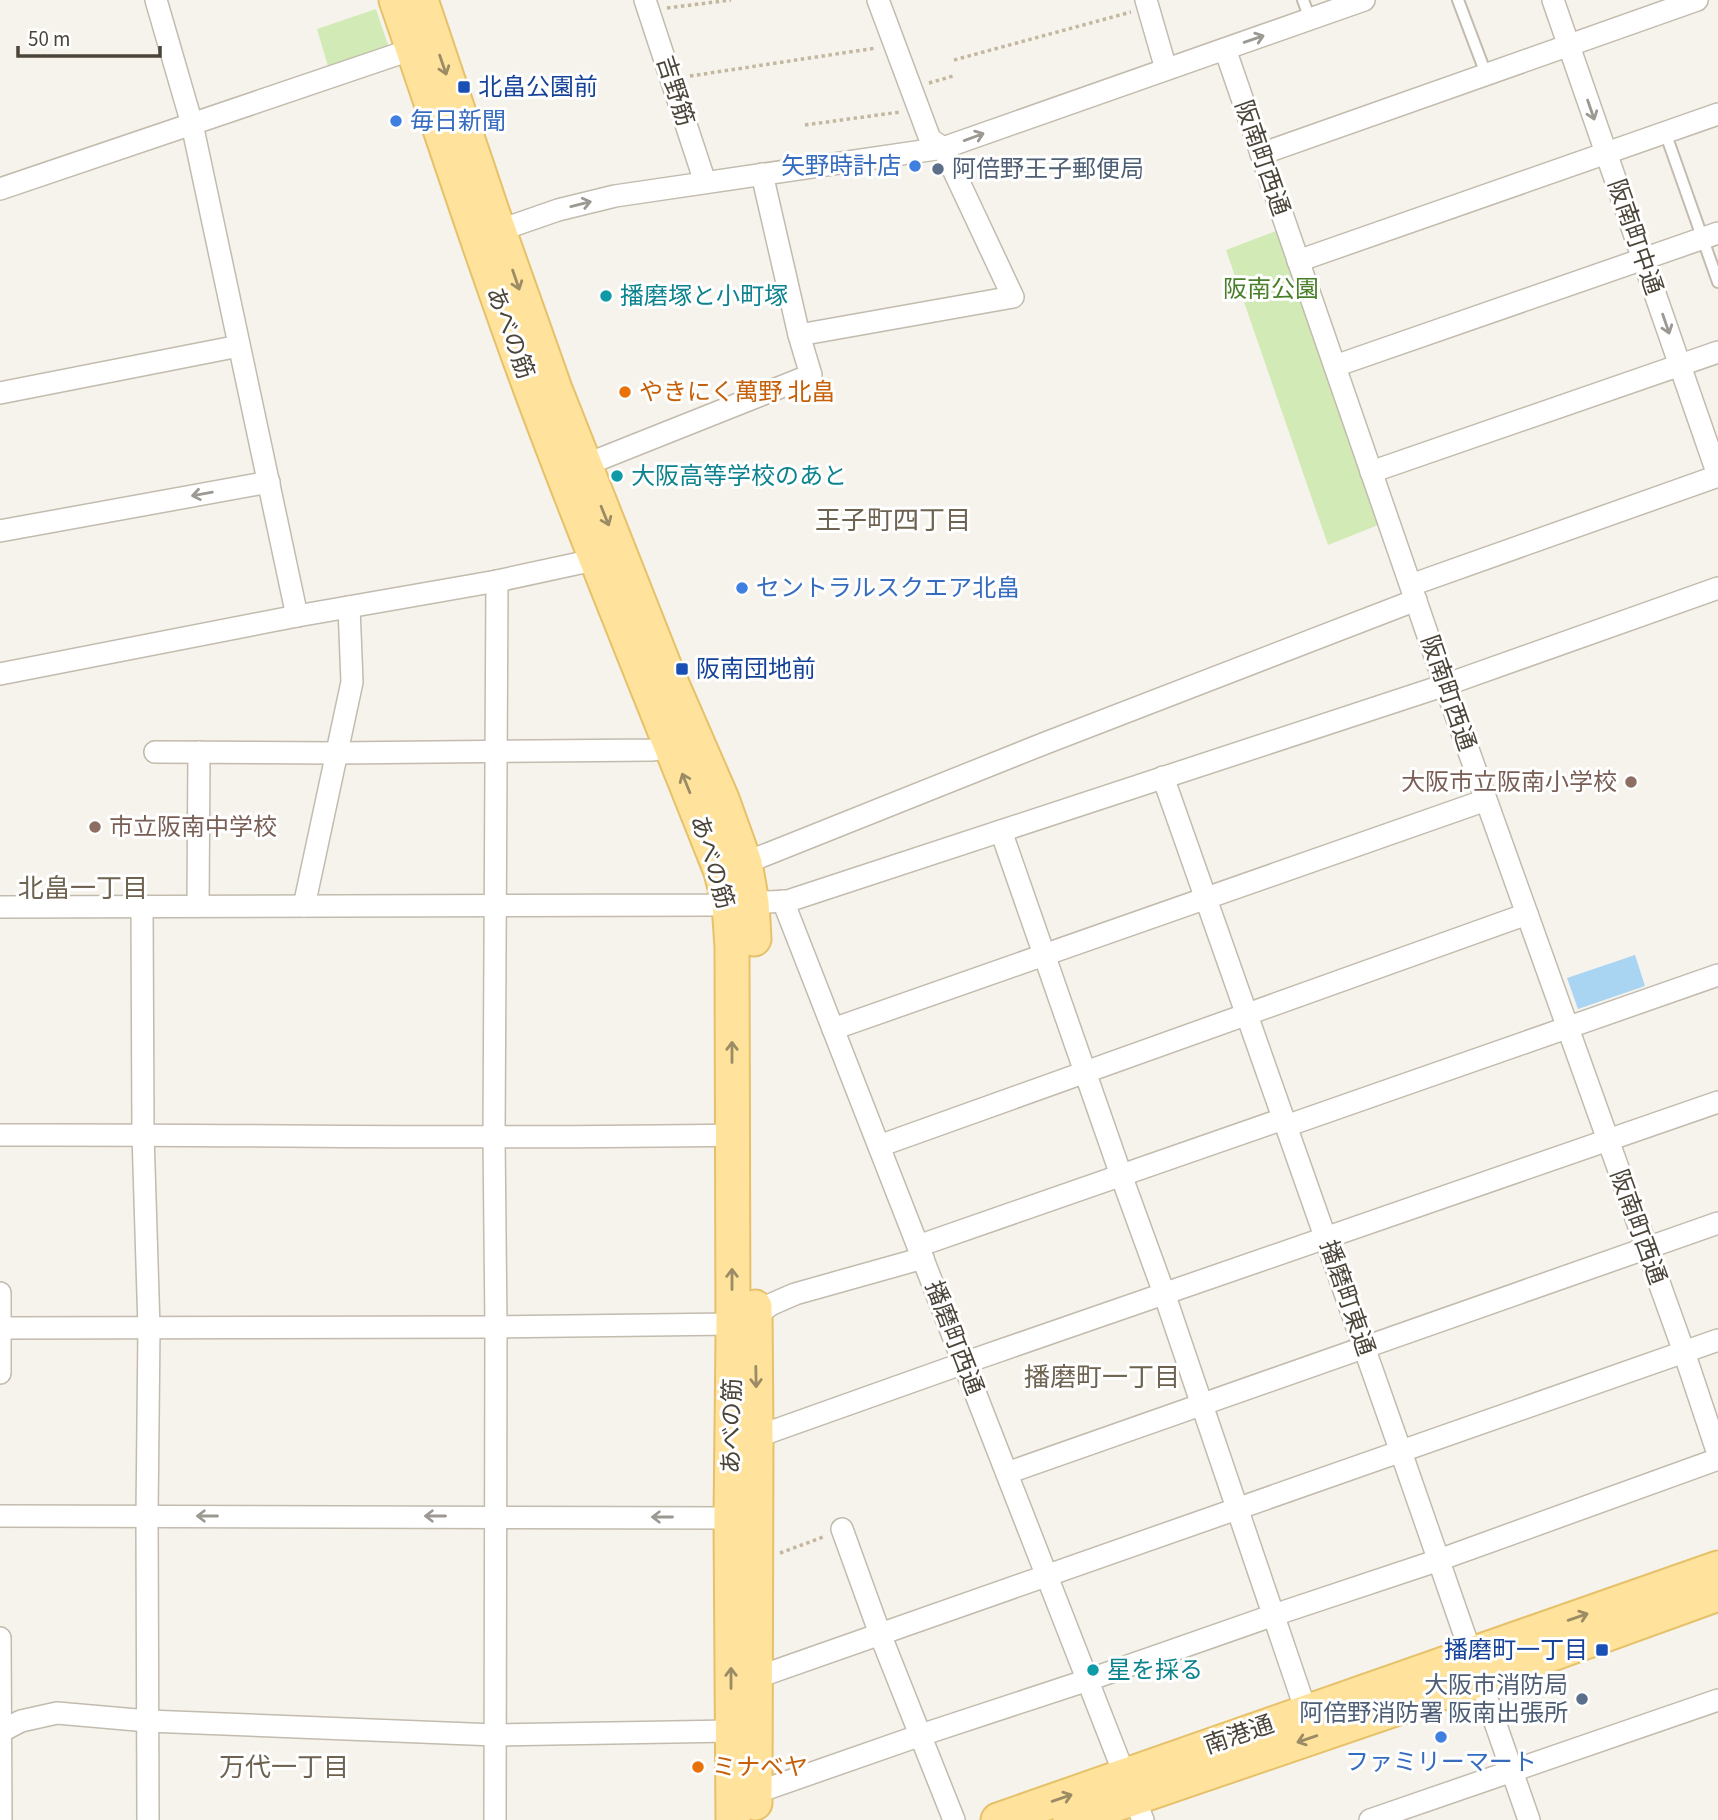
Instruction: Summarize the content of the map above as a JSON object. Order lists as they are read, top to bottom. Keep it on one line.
{"streets":{"main road":["あべの筋","南港通"],"street":["吉野筋","阪南町西通","阪南町中通","播磨町東通","播磨町西通"]},"crossings":[["あべの筋","播磨町西通"],["播磨町東通","南港通"],["播磨町西通","南港通"]],"one_way":["阪南町中通"],"districts":["王子町四丁目","北畠一丁目","播磨町一丁目","万代一丁目"],"parks":["阪南公園"],"places":{"transit":["北畠公園前","阪南団地前","播磨町一丁目"],"other":["毎日新聞","矢野時計店","阿倍野王子郵便局","播磨塚と小町塚","やきにく萬野 北畠","大阪高等学校のあと","セントラルスクエア北畠","大阪市立阪南小学校","市立阪南中学校","星を採る","大阪市消防局 阿倍野消防署 阪南出張所","ファミリーマート","ミナベヤ"]},"scale_bar":"50 m"}
